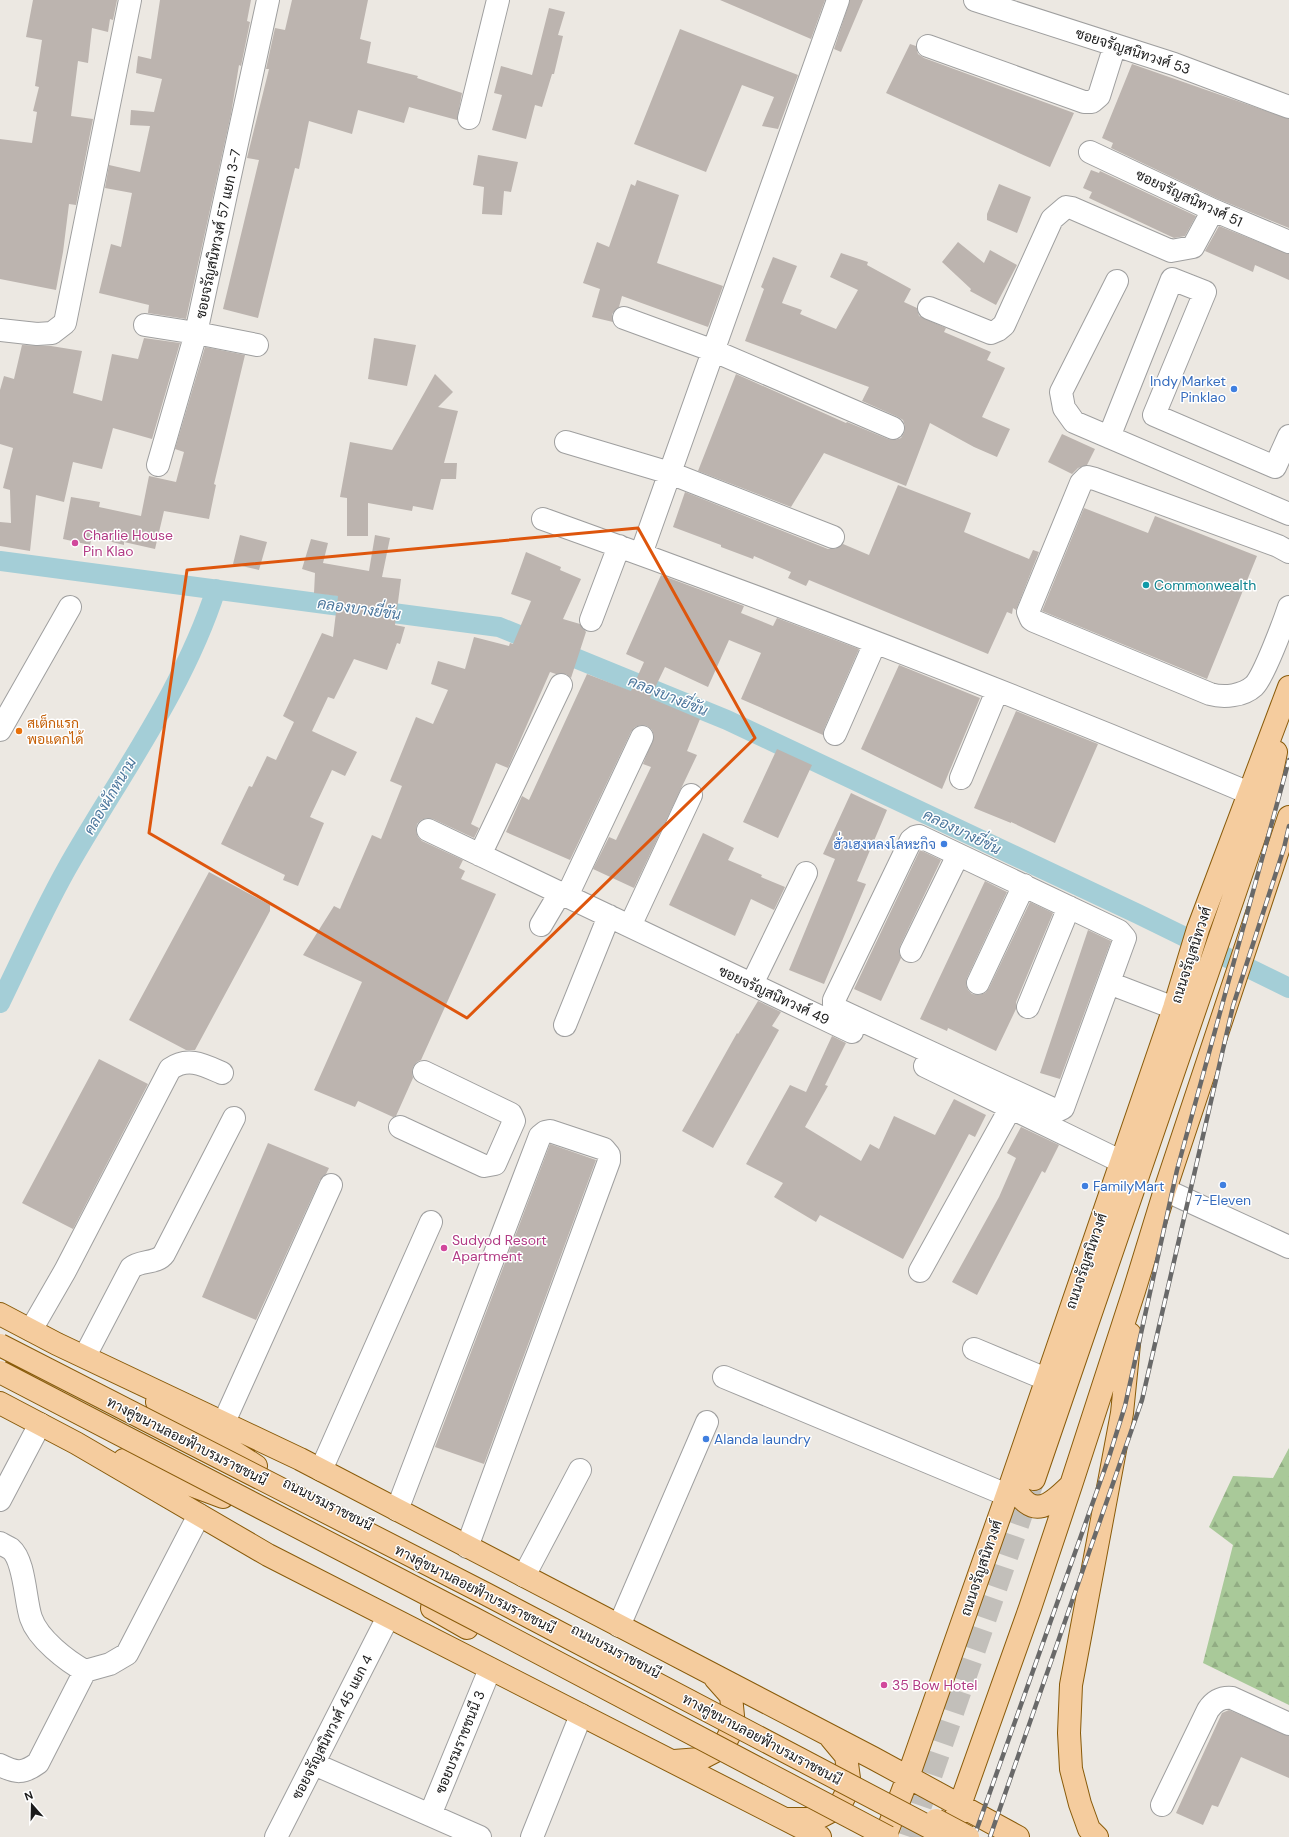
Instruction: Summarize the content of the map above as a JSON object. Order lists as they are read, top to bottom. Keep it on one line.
{"streets":{"main road":["ถนนจรัญสนิทวงศ์","ทางคู่ขนานลอยฟ้าบรมราชชนนี","ถนนบรมราชชนนี"],"street":["ซอยจรัญสนิทวงศ์ 53","ซอยจรัญสนิทวงศ์ 51","ซอยจรัญสนิทวงศ์ 57 แยก 3-7","ซอยจรัญสนิทวงศ์ 49","ซอยจรัญสนิทวงศ์ 45 แยก 4","ซอยบรมราชชนนี 3"]},"crossings":[["ถนนจรัญสนิทวงศ์","ซอยจรัญสนิทวงศ์ 49"],["ถนนจรัญสนิทวงศ์","ถนนบรมราชชนนี"]],"water":["คลองบางยี่ขัน","คลองผักหนาม"],"places":["Indy Market Pinklao","Charlie House Pin Klao","Commonwealth","สเต็กแรก พอแดกได้","ฮั่วเฮงหลงโลหะกิจ","7-Eleven","FamilyMart","Sudyod Resort Apartment","Alanda laundry","35 Bow Hotel"],"north":"top"}
